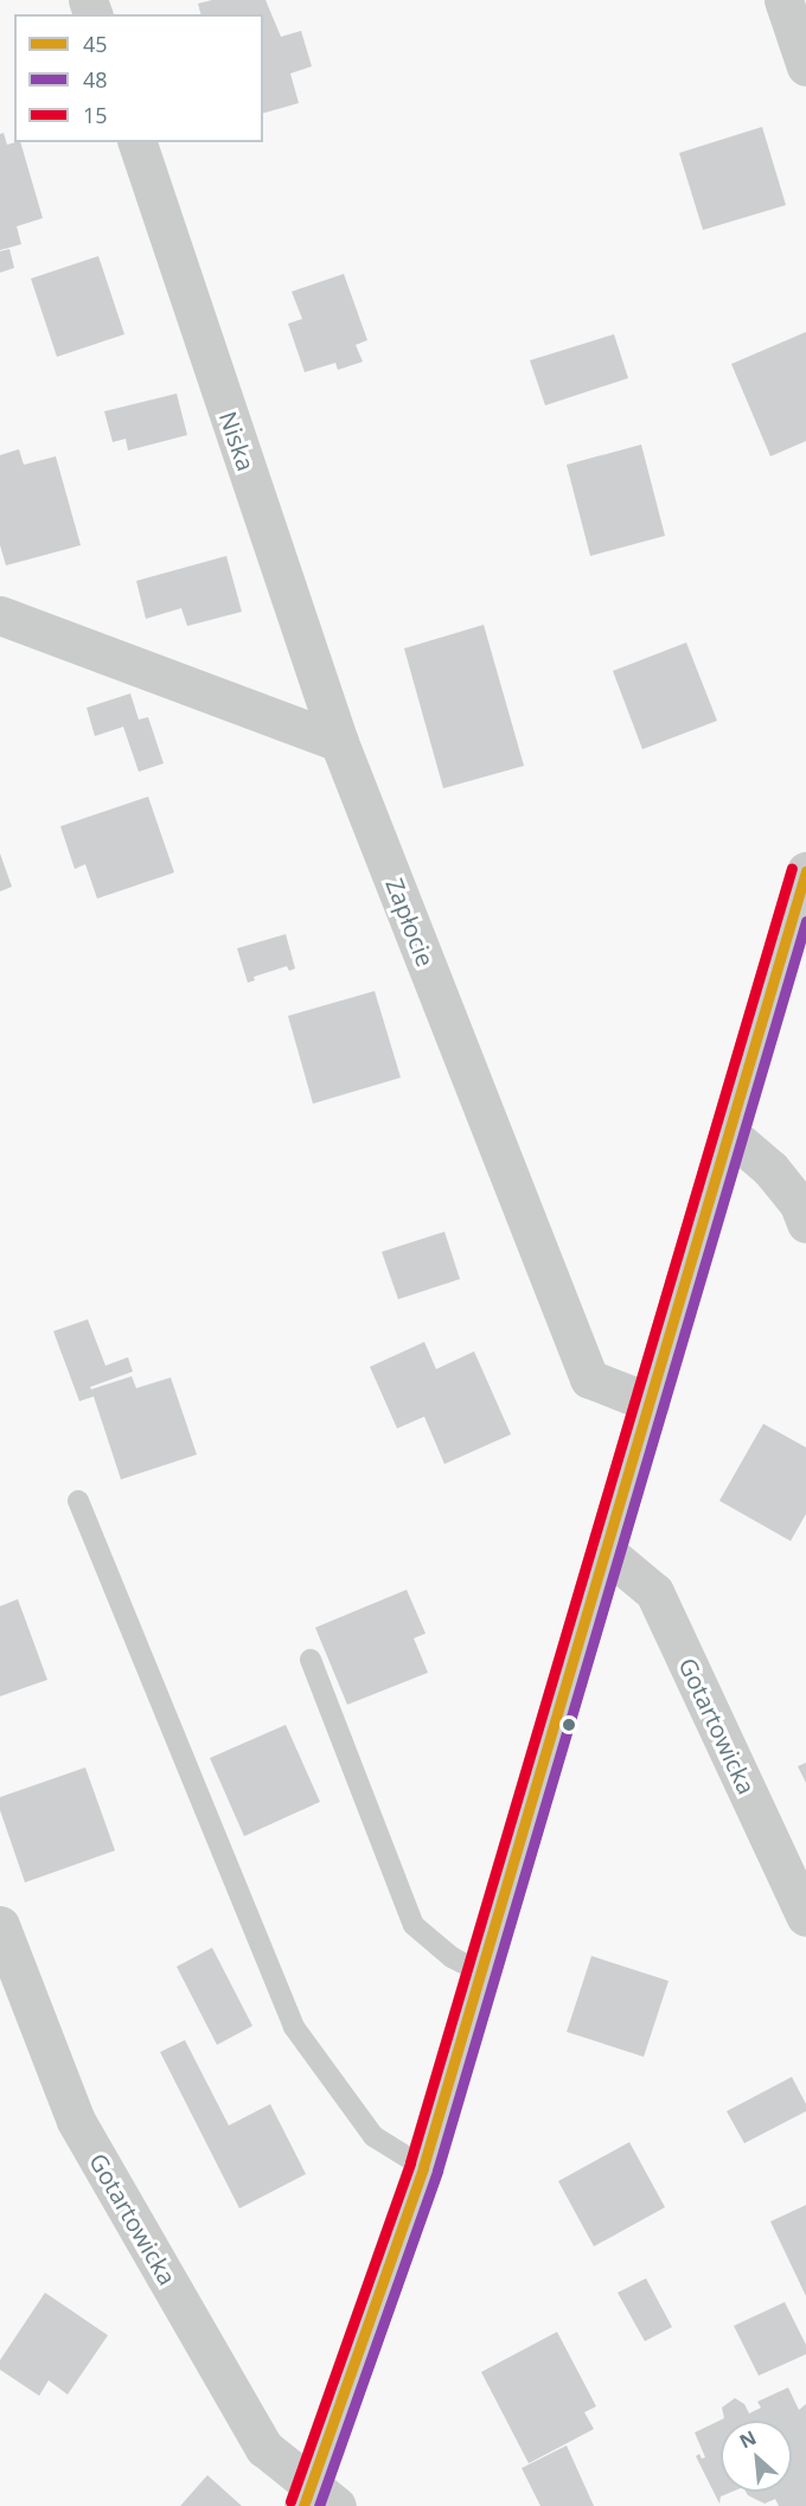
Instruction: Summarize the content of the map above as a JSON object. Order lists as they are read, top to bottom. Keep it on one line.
{"streets":{"street":["Niska","Zapłocie","Gotartowicka"]},"crossings":[["Niska","Zapłocie"],["Zapłocie","Gotartowicka"]],"lines":["transit line 15","transit line 45","transit line 48"],"legend":["45","48","15"],"north":"top left"}
